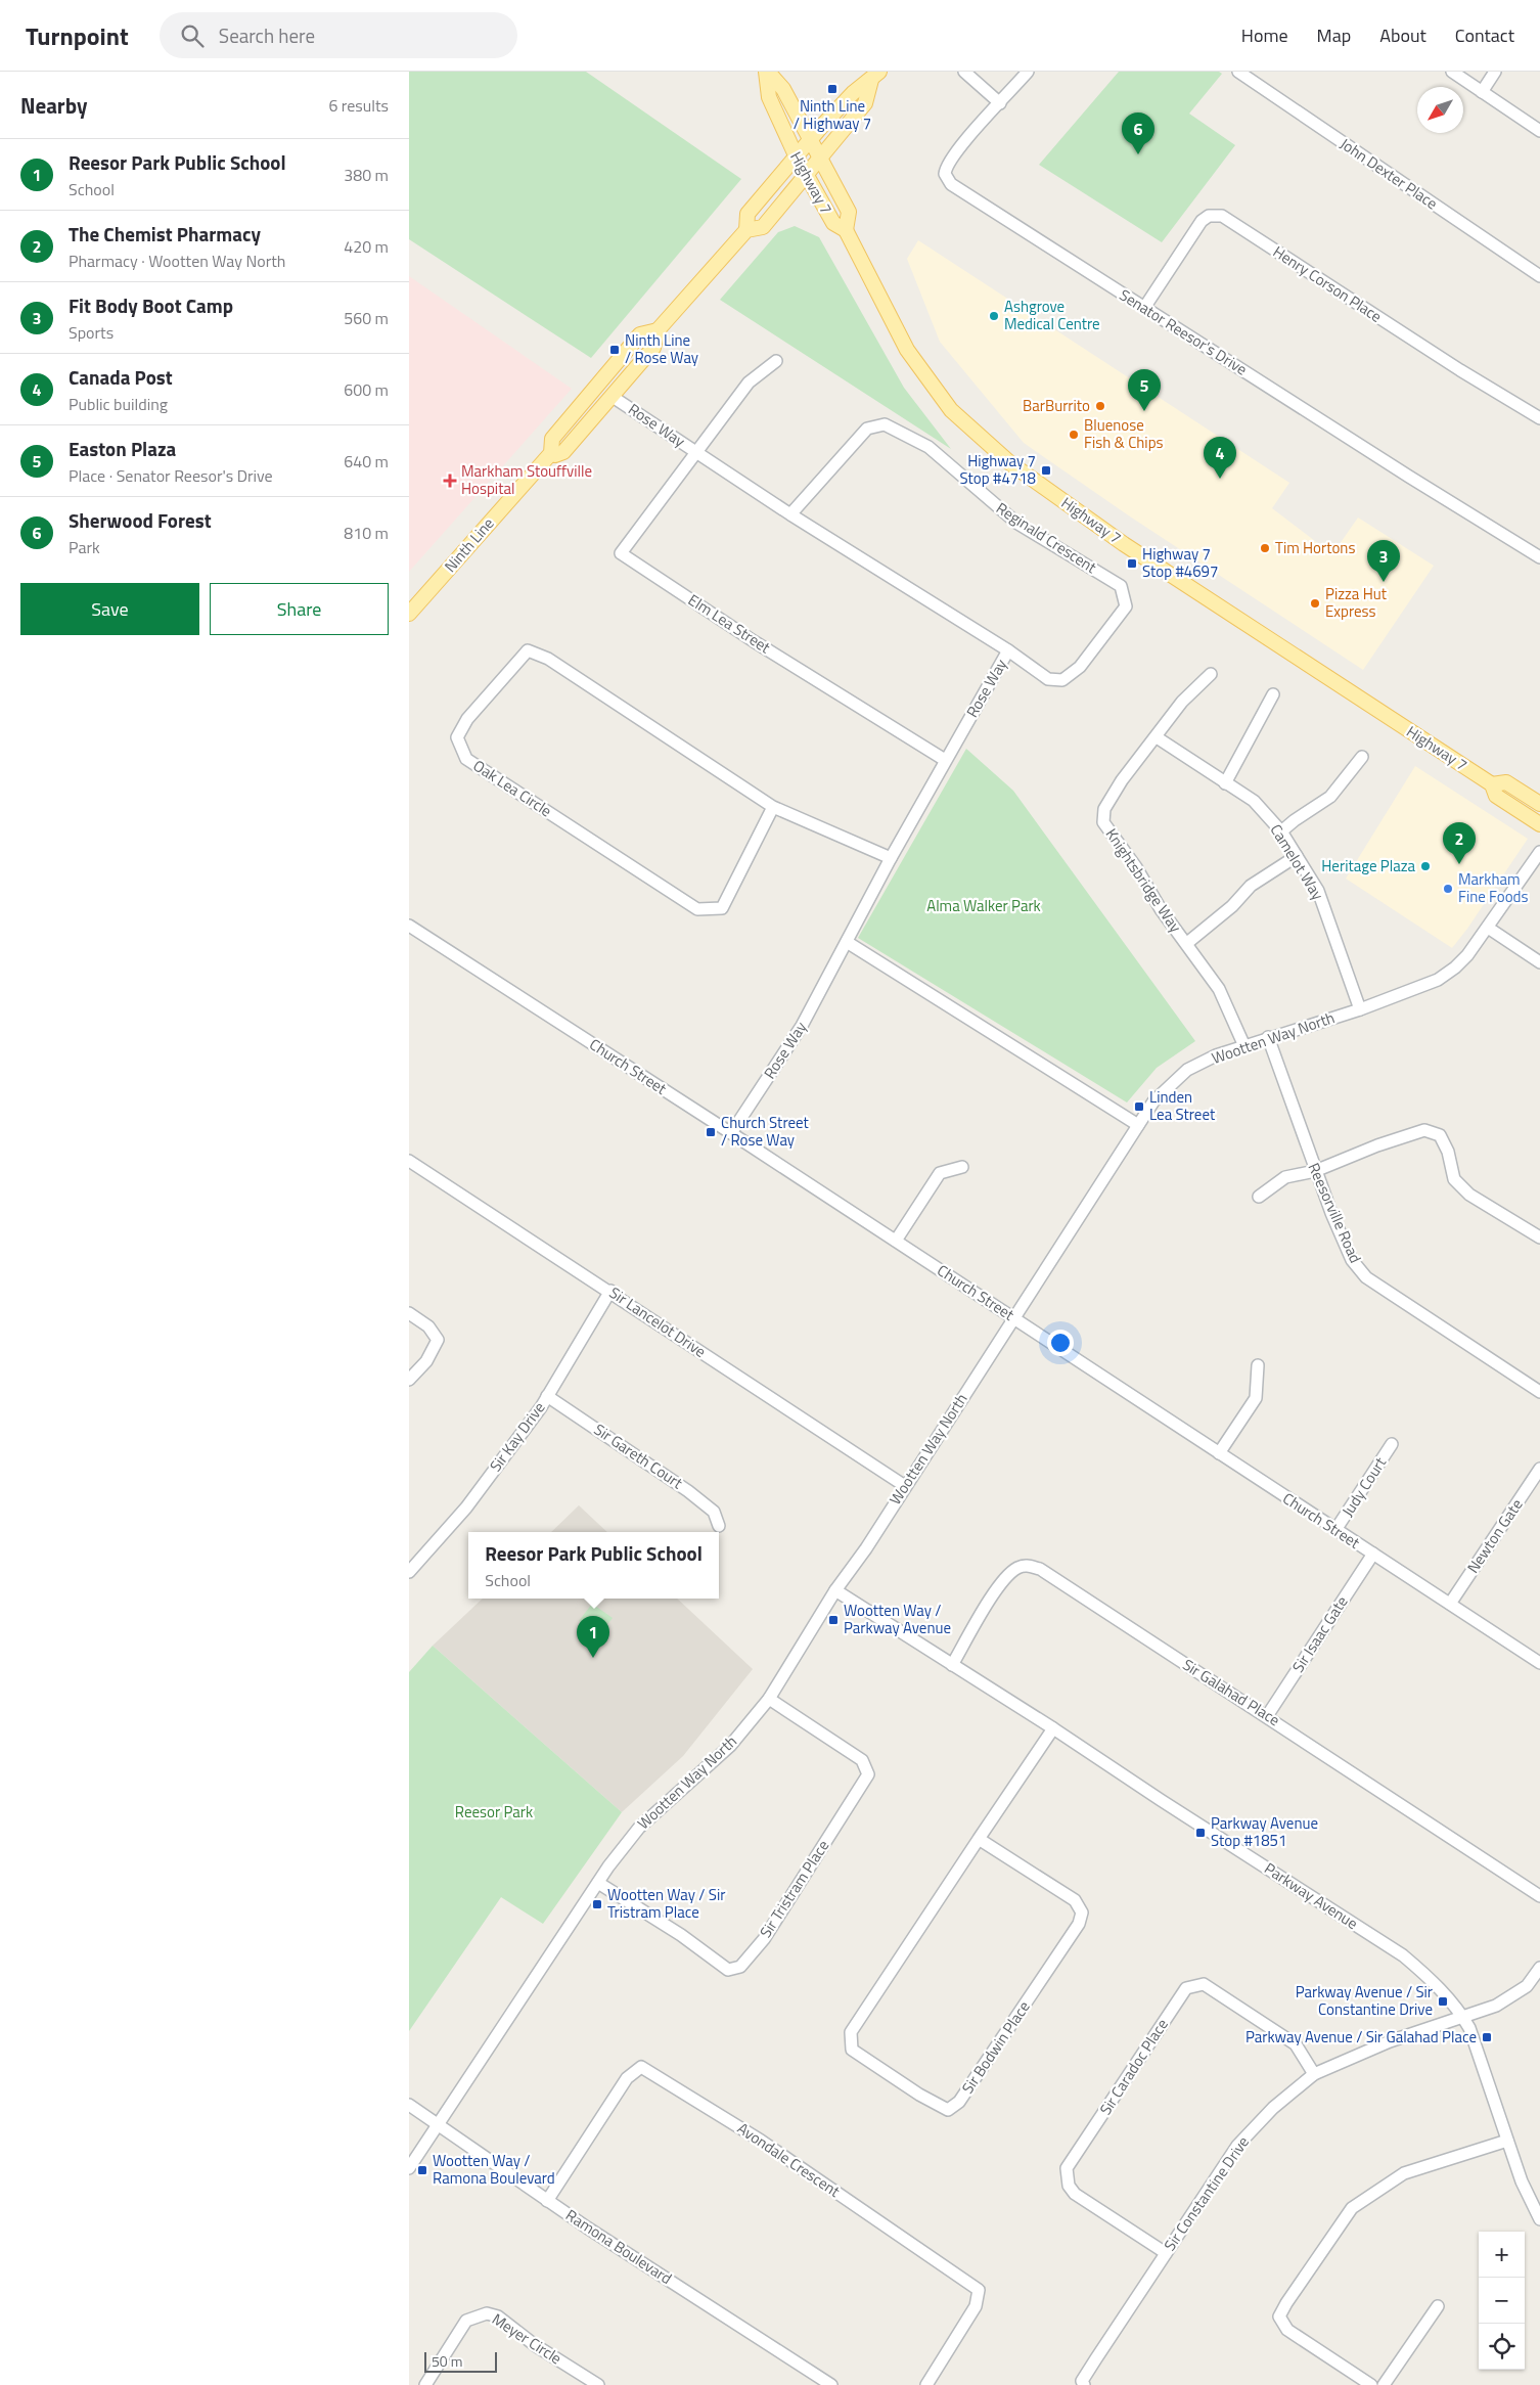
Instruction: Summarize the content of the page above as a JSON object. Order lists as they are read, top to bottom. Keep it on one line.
{"streets":{"main road":["Highway 7","Ninth Line"],"street":["John Dexter Place","Henry Corson Place","Senator Reesor's Drive","Rose Way","Reginald Crescent","Elm Lea Street","Oak Lea Circle","Camelot Way","Knightsbridge Way","Wootten Way North","Church Street","Reesorville Road","Sir Lancelot Drive","Sir Kay Drive","Sir Gareth Court","Judy Court","Newton Gate","Sir Isaac Gate","Sir Galahad Place","Sir Tristram Place","Parkway Avenue","Sir Bodwin Place","Sir Caradoc Place","Avondale Crescent","Sir Constantine Drive","Ramona Boulevard","Meyer Circle"]},"crossings":[["Highway 7","Ninth Line"],["Henry Corson Place","Senator Reesor's Drive"],["Rose Way","Reginald Crescent"],["Rose Way","Ninth Line"],["Rose Way","Elm Lea Street"],["Rose Way","Oak Lea Circle"],["Rose Way","Church Street"],["Camelot Way","Knightsbridge Way"],["Camelot Way","Wootten Way North"],["Knightsbridge Way","Wootten Way North"],["Wootten Way North","Church Street"],["Wootten Way North","Reesorville Road"],["Wootten Way North","Sir Lancelot Drive"],["Wootten Way North","Sir Tristram Place"],["Wootten Way North","Parkway Avenue"],["Wootten Way North","Ramona Boulevard"],["Church Street","Judy Court"],["Church Street","Newton Gate"],["Church Street","Sir Isaac Gate"],["Sir Lancelot Drive","Sir Kay Drive"],["Sir Kay Drive","Sir Gareth Court"],["Sir Isaac Gate","Sir Galahad Place"],["Sir Galahad Place","Parkway Avenue"],["Parkway Avenue","Sir Bodwin Place"],["Parkway Avenue","Sir Constantine Drive"],["Sir Caradoc Place","Sir Constantine Drive"],["Avondale Crescent","Ramona Boulevard"]],"parks":["Alma Walker Park","Reesor Park"],"places":{"transit":["Ninth Line / Highway 7","Ninth Line / Rose Way","Highway 7 Stop #4718","Highway 7 Stop #4697","Linden Lea Street","Church Street / Rose Way","Wootten Way / Parkway Avenue","Parkway Avenue Stop #1851","Wootten Way / Sir Tristram Place","Parkway Avenue / Sir Constantine Drive","Parkway Avenue / Sir Galahad Place","Wootten Way / Ramona Boulevard"],"other":["Ashgrove Medical Centre","BarBurrito","Bluenose Fish & Chips","Tim Hortons","Pizza Hut Express","Heritage Plaza","Markham Fine Foods"],"health":["Markham Stouffville Hospital"]},"scale_bar":"50 m","north":"bottom left","page":{"header":"Turnpoint","search":"Search here","nav":["Home","Map","About","Contact"],"heading":["Nearby","6 results"],"pins":["6","5","4","3","2","1"],"list":[{"mark":"1","name":"Reesor Park Public School","note":"School","value":"380 m"},{"mark":"2","name":"The Chemist Pharmacy","note":"Pharmacy · Wootten Way North","value":"420 m"},{"mark":"3","name":"Fit Body Boot Camp","note":"Sports","value":"560 m"},{"mark":"4","name":"Canada Post","note":"Public building","value":"600 m"},{"mark":"5","name":"Easton Plaza","note":"Place · Senator Reesor's Drive","value":"640 m"},{"mark":"6","name":"Sherwood Forest","note":"Park","value":"810 m"}],"buttons":["Save","Share"],"popup":["Reesor Park Public School","School"],"map_buttons":["+","−"],"scale":"50 m"}}
